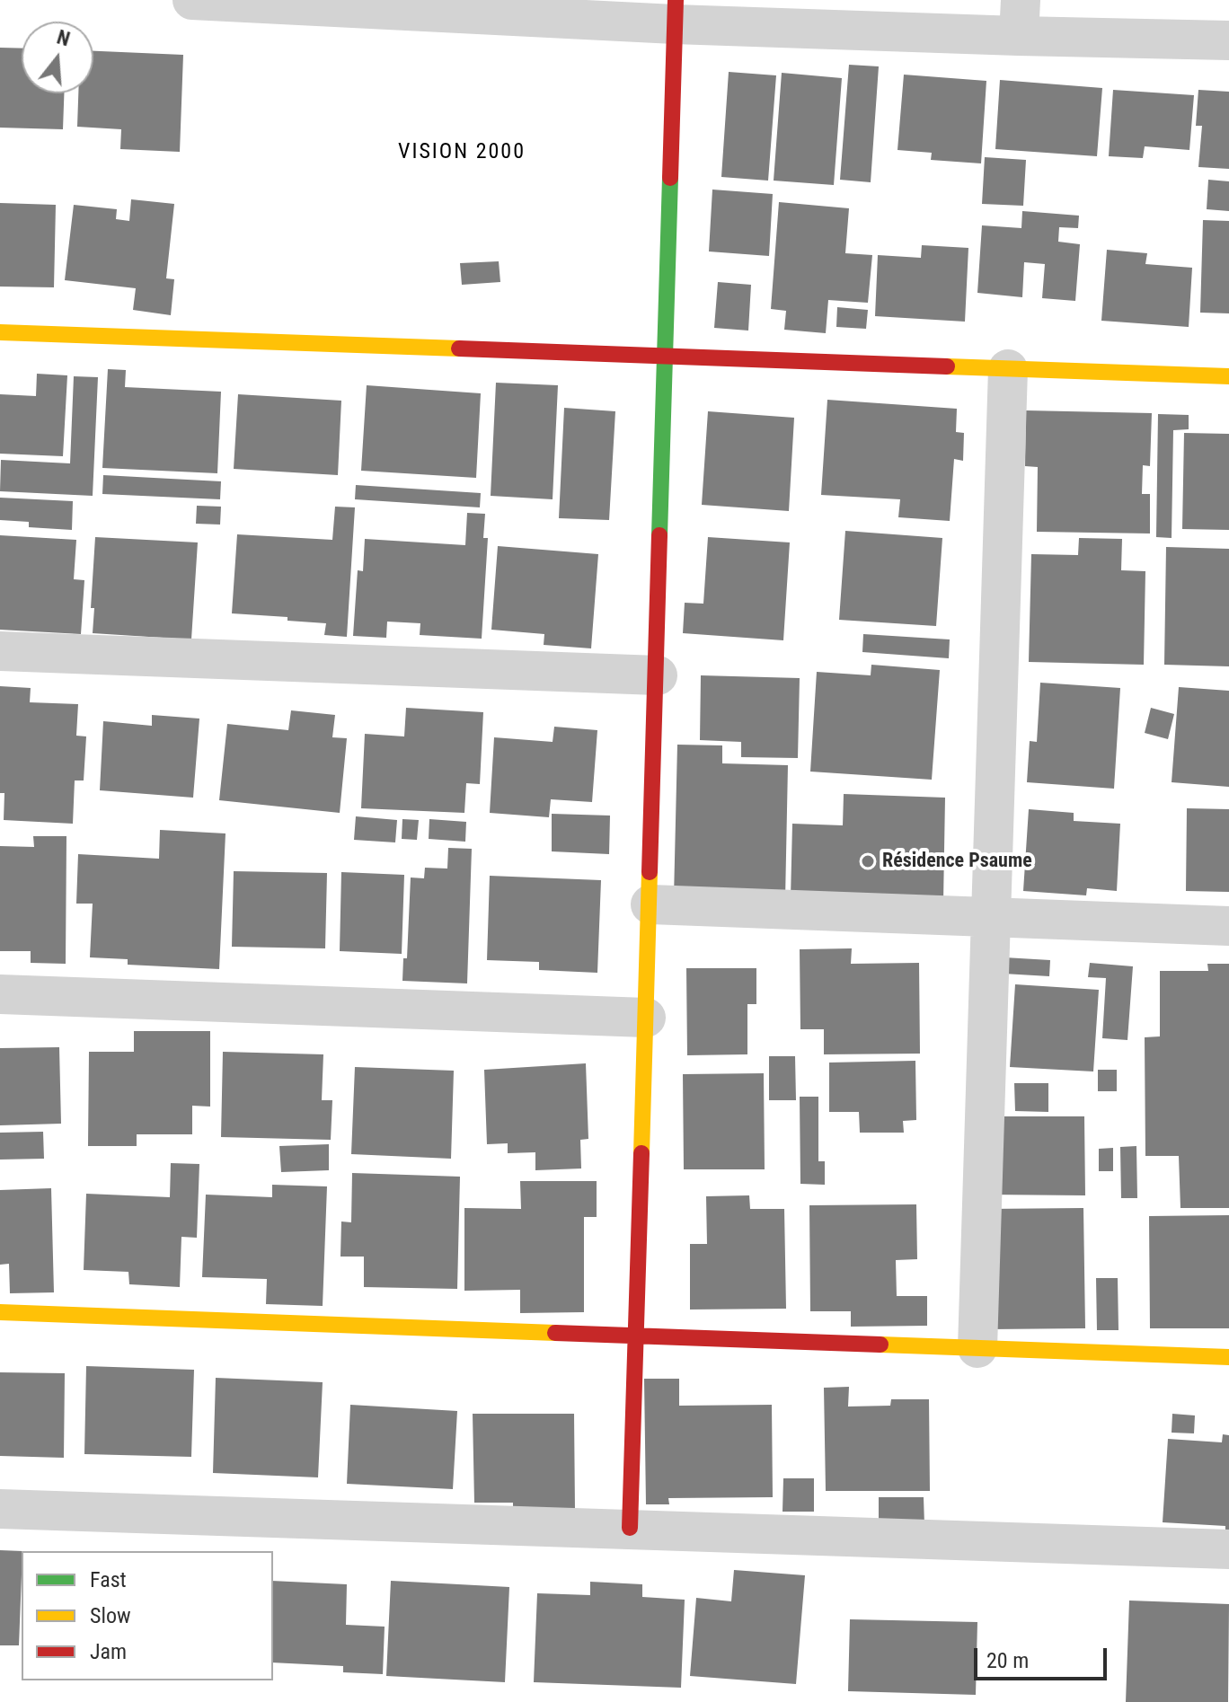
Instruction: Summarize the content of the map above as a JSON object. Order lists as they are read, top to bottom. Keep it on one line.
{"districts":["VISION 2000"],"places":["Résidence Psaume"],"legend":["Fast","Slow","Jam"],"scale_bar":"20 m","north":"top"}
